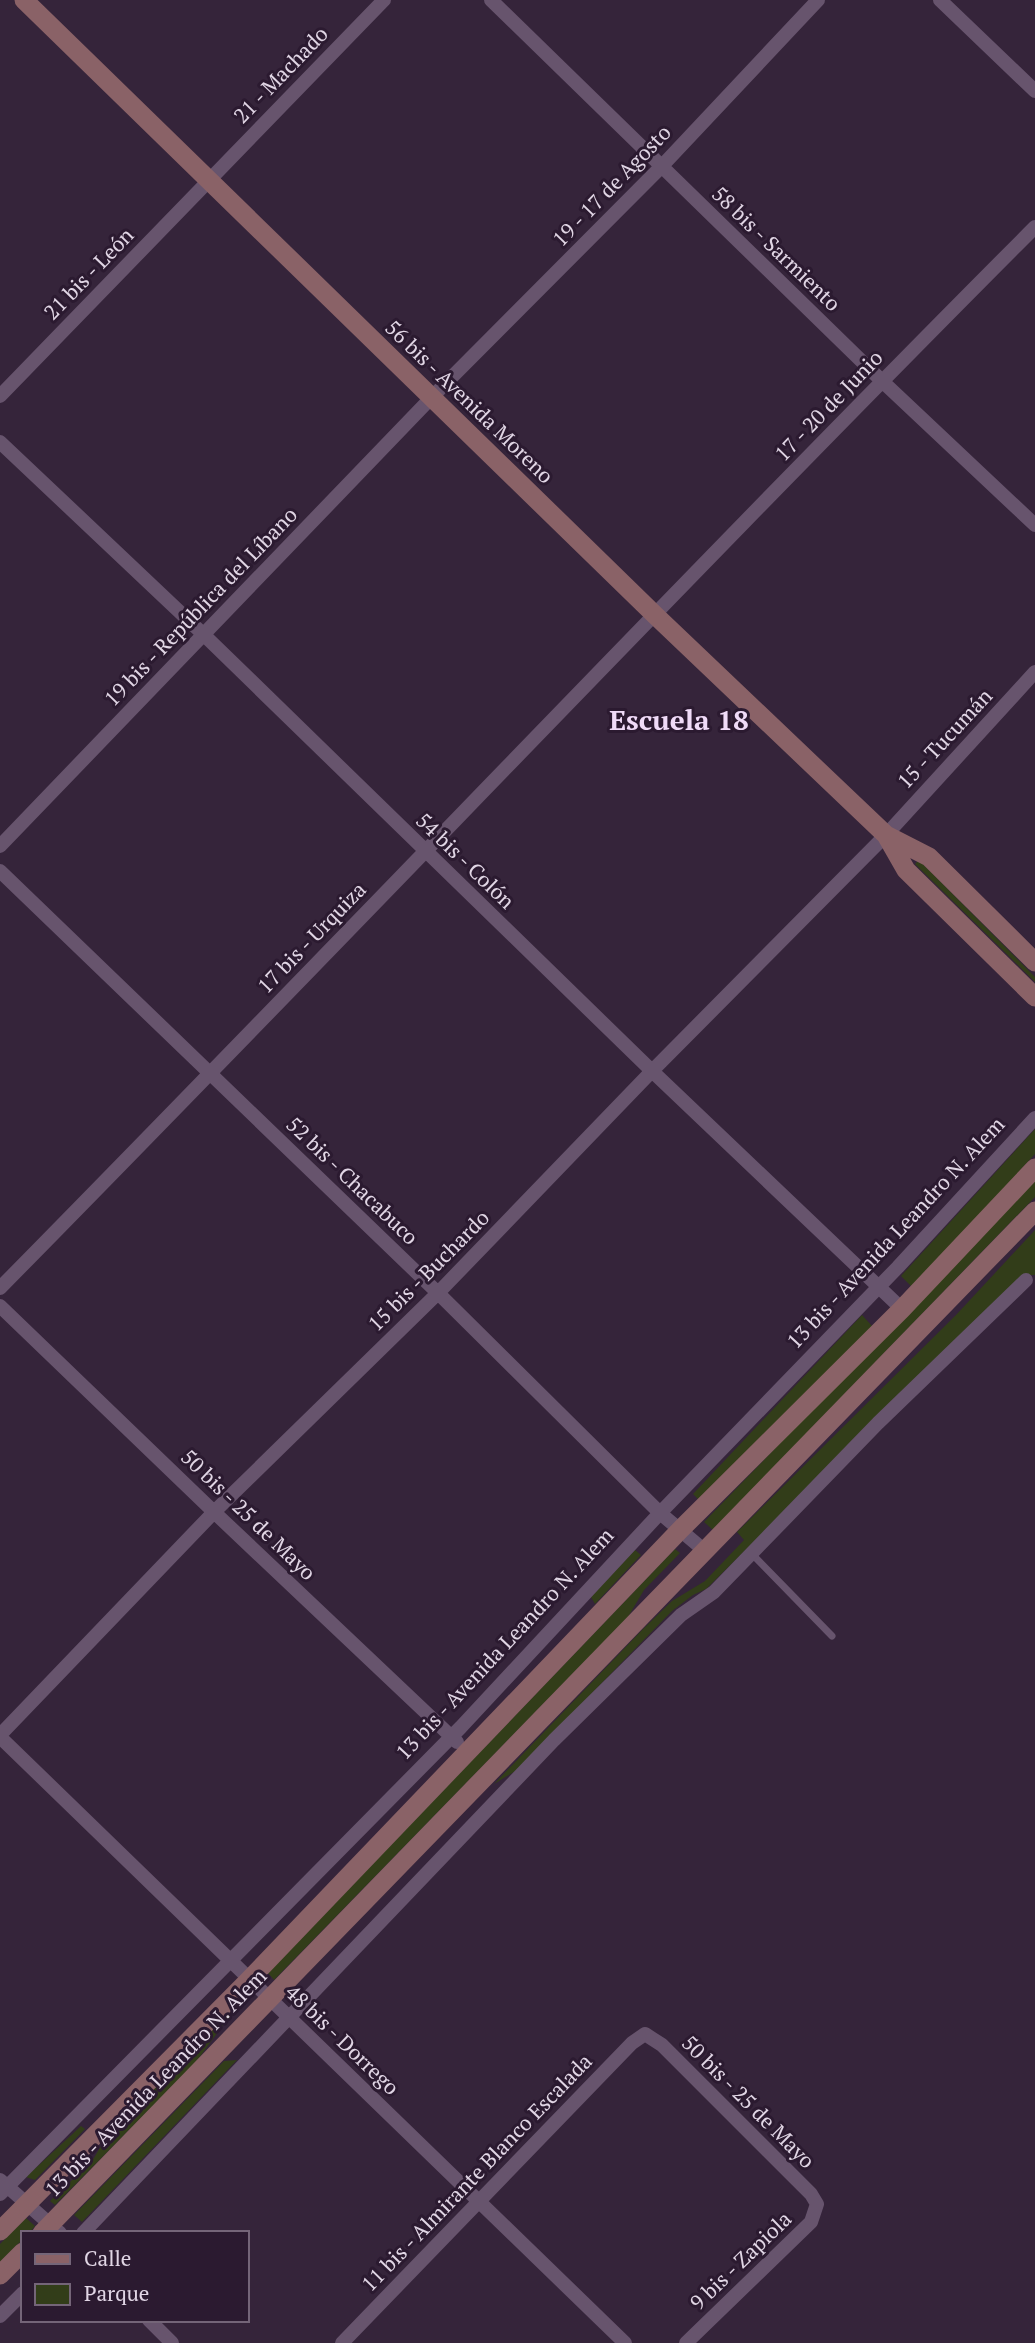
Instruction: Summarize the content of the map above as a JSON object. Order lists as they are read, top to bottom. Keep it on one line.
{"streets":{"main road":["56 bis - Avenida Moreno","13 bis - Avenida Leandro N. Alem"],"street":["21 - Machado","19 - 17 de Agosto","58 bis - Sarmiento","21 bis - León","17 - 20 de Junio","19 bis - República del Líbano","15 - Tucumán","54 bis - Colón","17 bis - Urquiza","52 bis - Chacabuco","15 bis - Buchardo","50 bis - 25 de Mayo","48 bis - Dorrego","11 bis - Almirante Blanco Escalada","9 bis - Zapiola"]},"crossings":[["21 - Machado","21 bis - León"],["21 - Machado","56 bis - Avenida Moreno"],["19 - 17 de Agosto","58 bis - Sarmiento"],["19 - 17 de Agosto","56 bis - Avenida Moreno"],["19 - 17 de Agosto","19 bis - República del Líbano"],["58 bis - Sarmiento","17 - 20 de Junio"],["21 bis - León","56 bis - Avenida Moreno"],["56 bis - Avenida Moreno","17 - 20 de Junio"],["56 bis - Avenida Moreno","19 bis - República del Líbano"],["56 bis - Avenida Moreno","15 - Tucumán"],["56 bis - Avenida Moreno","17 bis - Urquiza"],["56 bis - Avenida Moreno","15 bis - Buchardo"],["17 - 20 de Junio","17 bis - Urquiza"],["19 bis - República del Líbano","54 bis - Colón"],["15 - Tucumán","15 bis - Buchardo"],["54 bis - Colón","17 bis - Urquiza"],["54 bis - Colón","13 bis - Avenida Leandro N. Alem"],["54 bis - Colón","15 bis - Buchardo"],["17 bis - Urquiza","52 bis - Chacabuco"],["52 bis - Chacabuco","13 bis - Avenida Leandro N. Alem"],["52 bis - Chacabuco","15 bis - Buchardo"],["13 bis - Avenida Leandro N. Alem","50 bis - 25 de Mayo"],["13 bis - Avenida Leandro N. Alem","48 bis - Dorrego"],["15 bis - Buchardo","50 bis - 25 de Mayo"],["15 bis - Buchardo","48 bis - Dorrego"],["50 bis - 25 de Mayo","11 bis - Almirante Blanco Escalada"],["50 bis - 25 de Mayo","9 bis - Zapiola"],["48 bis - Dorrego","11 bis - Almirante Blanco Escalada"]],"districts":["Escuela 18"],"legend":["Calle","Parque"]}
